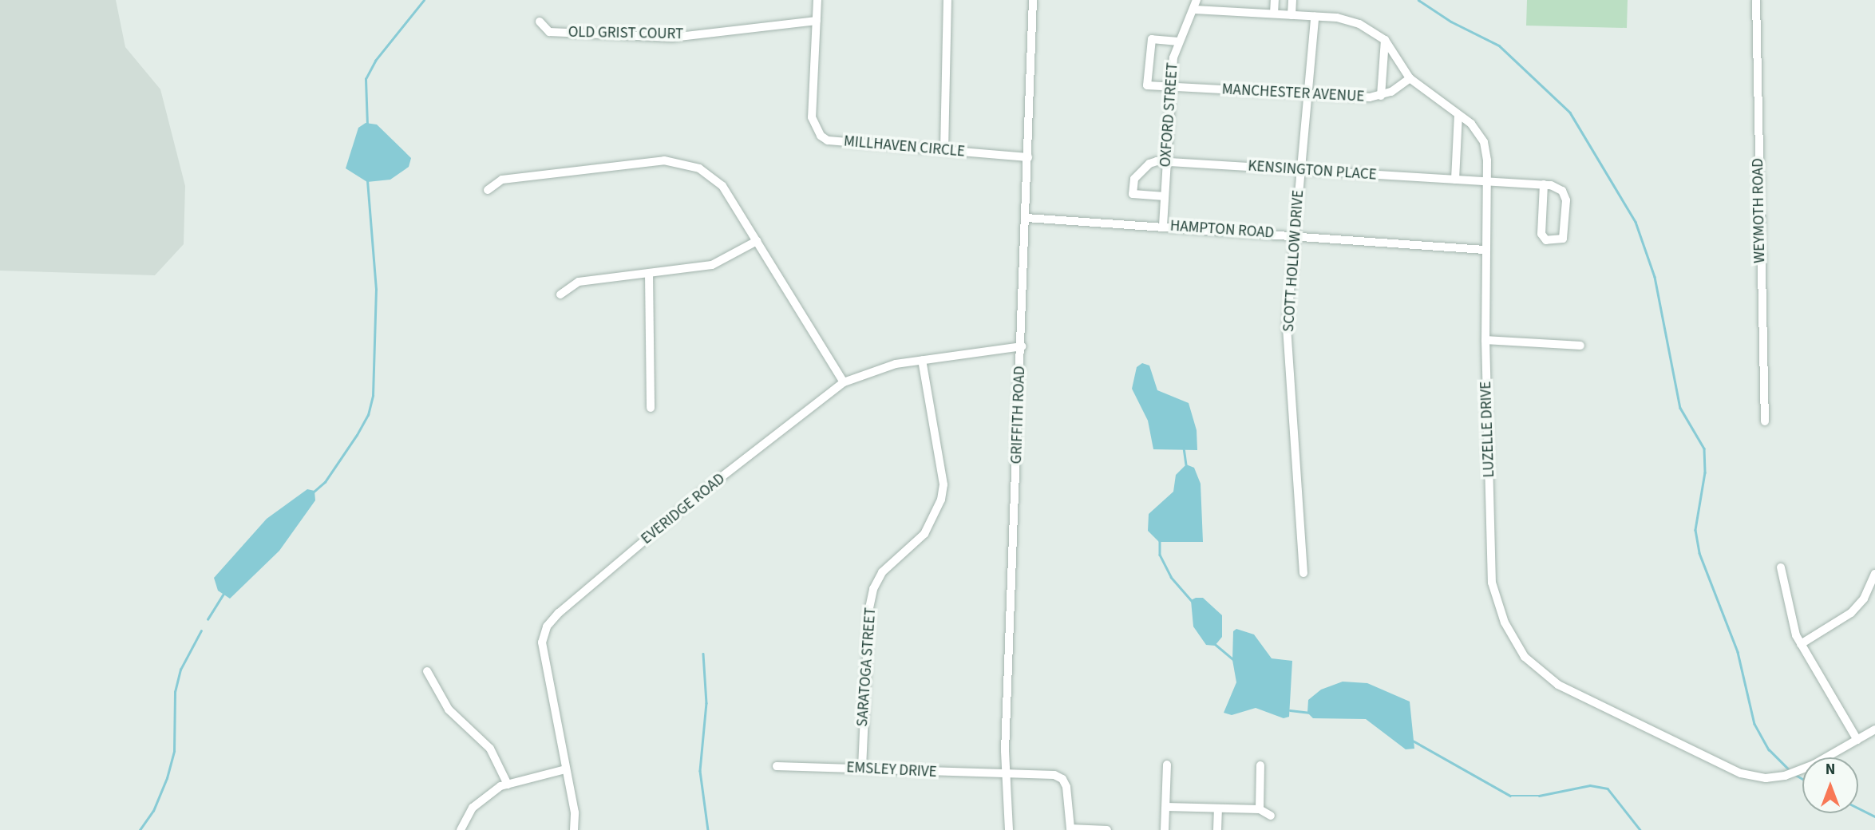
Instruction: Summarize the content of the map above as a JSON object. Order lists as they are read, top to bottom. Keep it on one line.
{"streets":{"street":["OLD GRIST COURT","MANCHESTER AVENUE","OXFORD STREET","MILLHAVEN CIRCLE","KENSINGTON PLACE","WEYMOTH ROAD","HAMPTON ROAD","SCOTT HOLLOW DRIVE","GRIFFITH ROAD","LUZELLE DRIVE","EVERIDGE ROAD","SARATOGA STREET","EMSLEY DRIVE"]},"crossings":[["OLD GRIST COURT","MILLHAVEN CIRCLE"],["MANCHESTER AVENUE","OXFORD STREET"],["MANCHESTER AVENUE","SCOTT HOLLOW DRIVE"],["MANCHESTER AVENUE","LUZELLE DRIVE"],["OXFORD STREET","KENSINGTON PLACE"],["OXFORD STREET","HAMPTON ROAD"],["OXFORD STREET","LUZELLE DRIVE"],["MILLHAVEN CIRCLE","GRIFFITH ROAD"],["KENSINGTON PLACE","SCOTT HOLLOW DRIVE"],["KENSINGTON PLACE","LUZELLE DRIVE"],["HAMPTON ROAD","SCOTT HOLLOW DRIVE"],["HAMPTON ROAD","GRIFFITH ROAD"],["HAMPTON ROAD","LUZELLE DRIVE"],["SCOTT HOLLOW DRIVE","LUZELLE DRIVE"],["GRIFFITH ROAD","EVERIDGE ROAD"],["GRIFFITH ROAD","EMSLEY DRIVE"],["EVERIDGE ROAD","SARATOGA STREET"],["SARATOGA STREET","EMSLEY DRIVE"]],"north":"top"}
